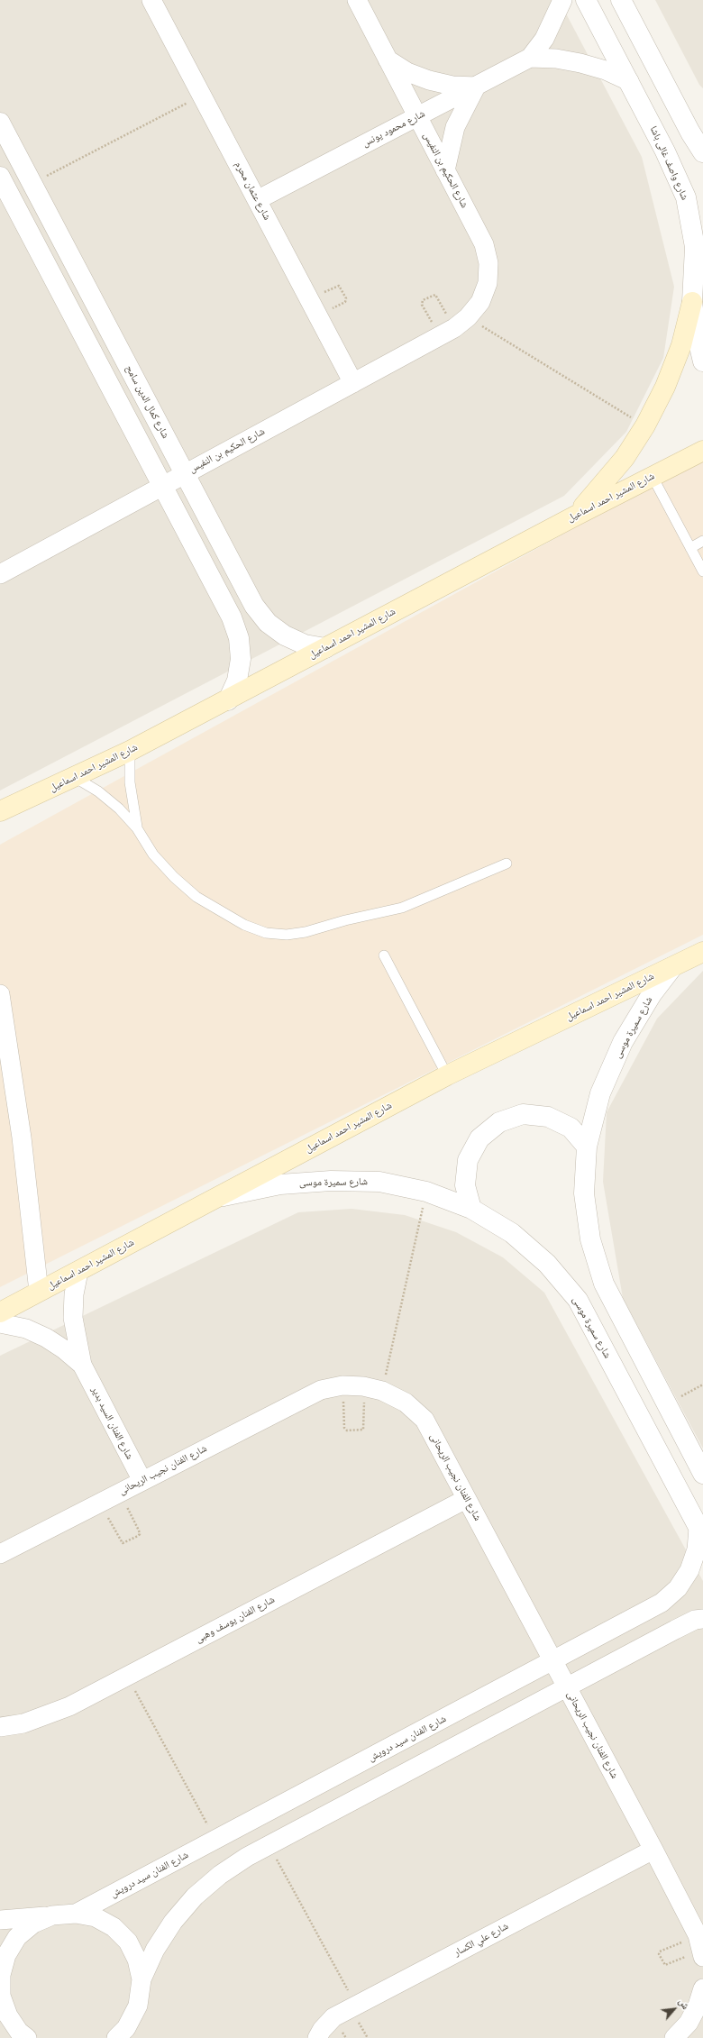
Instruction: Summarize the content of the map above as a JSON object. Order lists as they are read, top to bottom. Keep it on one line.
{"streets":{"main road":["شارع المشير احمد اسماعيل"],"street":["شارع محمود يونس","شارع واصف غالى باشا","شارع الحكيم بن النفيس","شارع عثمان محرم","شارع كمال الدين سامح","شارع سميرة موسى","شارع الفنان السيد بدير","شارع الفنان نجيب الريحانى","شارع الفنان يوسف وهبى","شارع الفنان سيد درويش","شارع علي الكسار"]},"crossings":[["شارع محمود يونس","شارع الحكيم بن النفيس"],["شارع محمود يونس","شارع عثمان محرم"],["شارع الحكيم بن النفيس","شارع عثمان محرم"],["شارع الحكيم بن النفيس","شارع كمال الدين سامح"],["شارع كمال الدين سامح","شارع المشير احمد اسماعيل"],["شارع المشير احمد اسماعيل","شارع سميرة موسى"],["شارع المشير احمد اسماعيل","شارع الفنان السيد بدير"],["شارع سميرة موسى","شارع الفنان سيد درويش"],["شارع الفنان السيد بدير","شارع الفنان نجيب الريحانى"],["شارع الفنان نجيب الريحانى","شارع الفنان يوسف وهبى"],["شارع الفنان نجيب الريحانى","شارع الفنان سيد درويش"],["شارع الفنان نجيب الريحانى","شارع علي الكسار"]],"north":"top right"}
